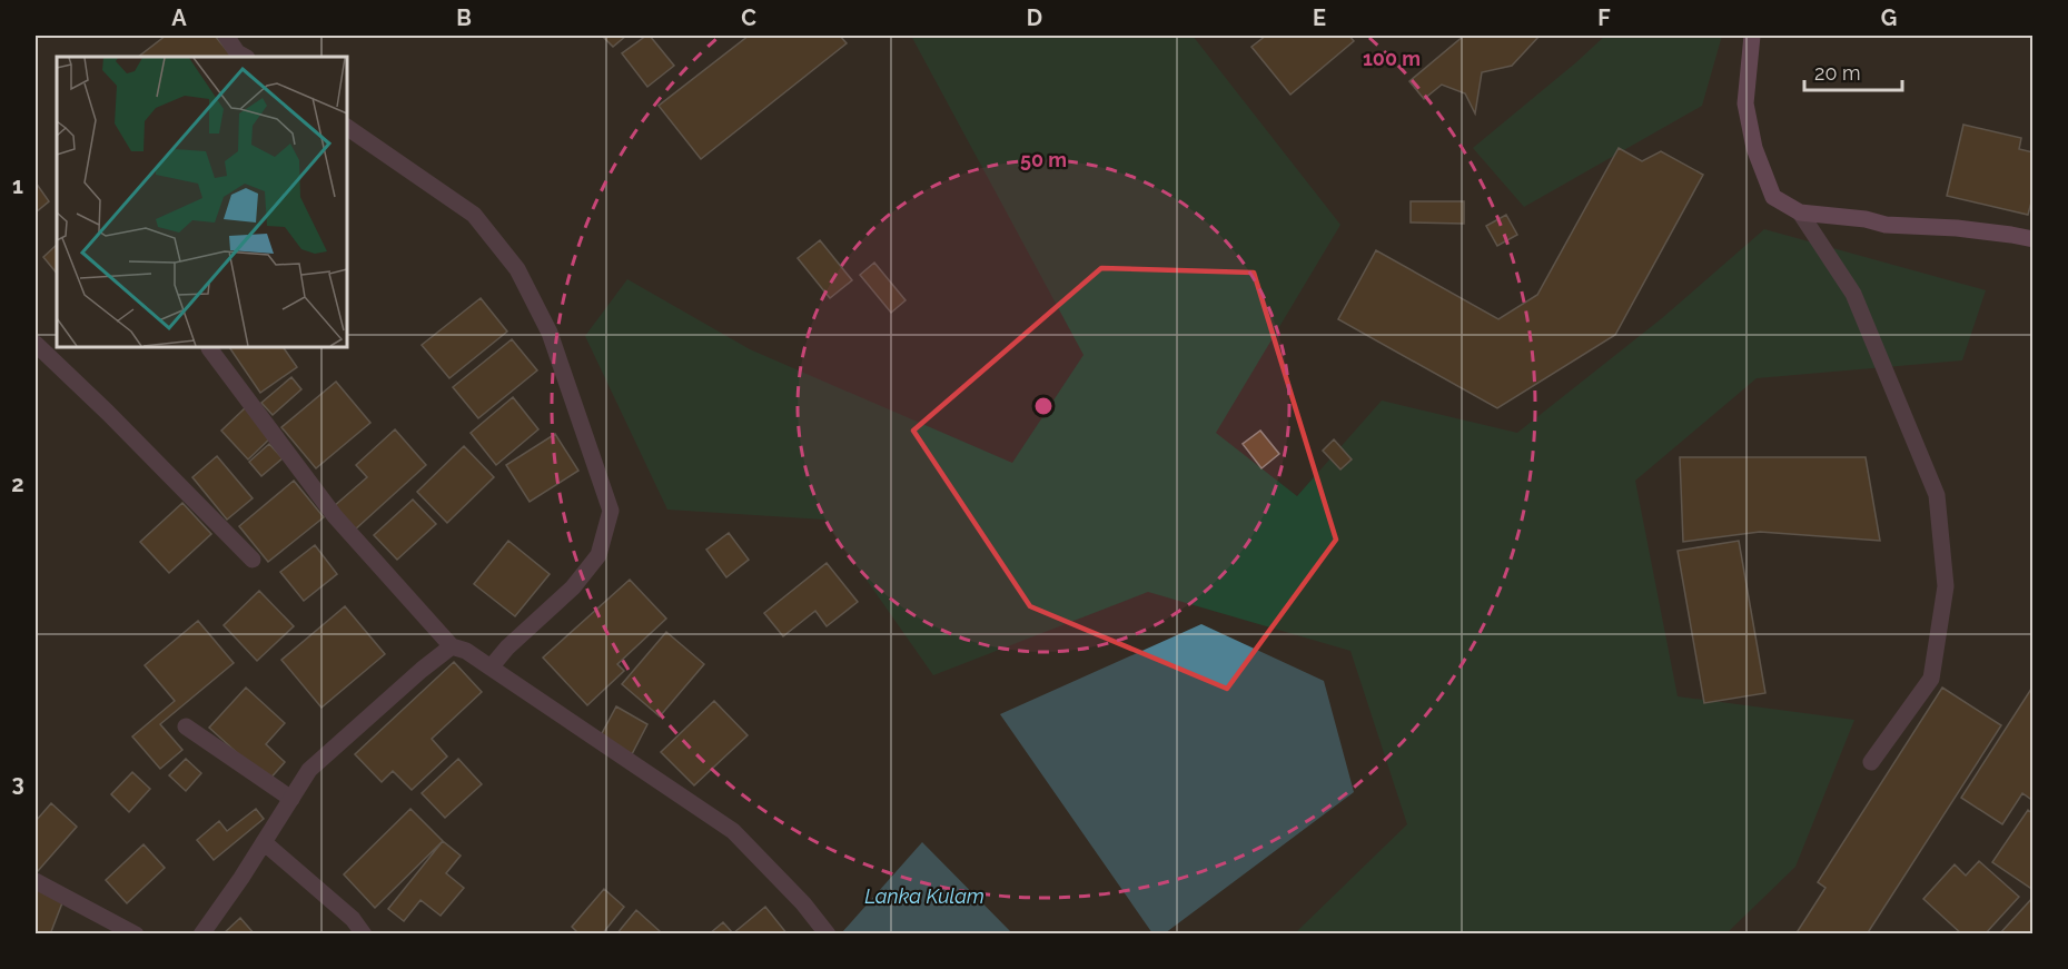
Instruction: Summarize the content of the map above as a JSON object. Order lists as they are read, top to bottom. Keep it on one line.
{"water":["Lanka Kulam"],"scale_bar":"20 m","grid":{"columns":["A","B","C","D","E","F","G"],"rows":["1","2","3"]},"rings":["100 m","50 m"]}
